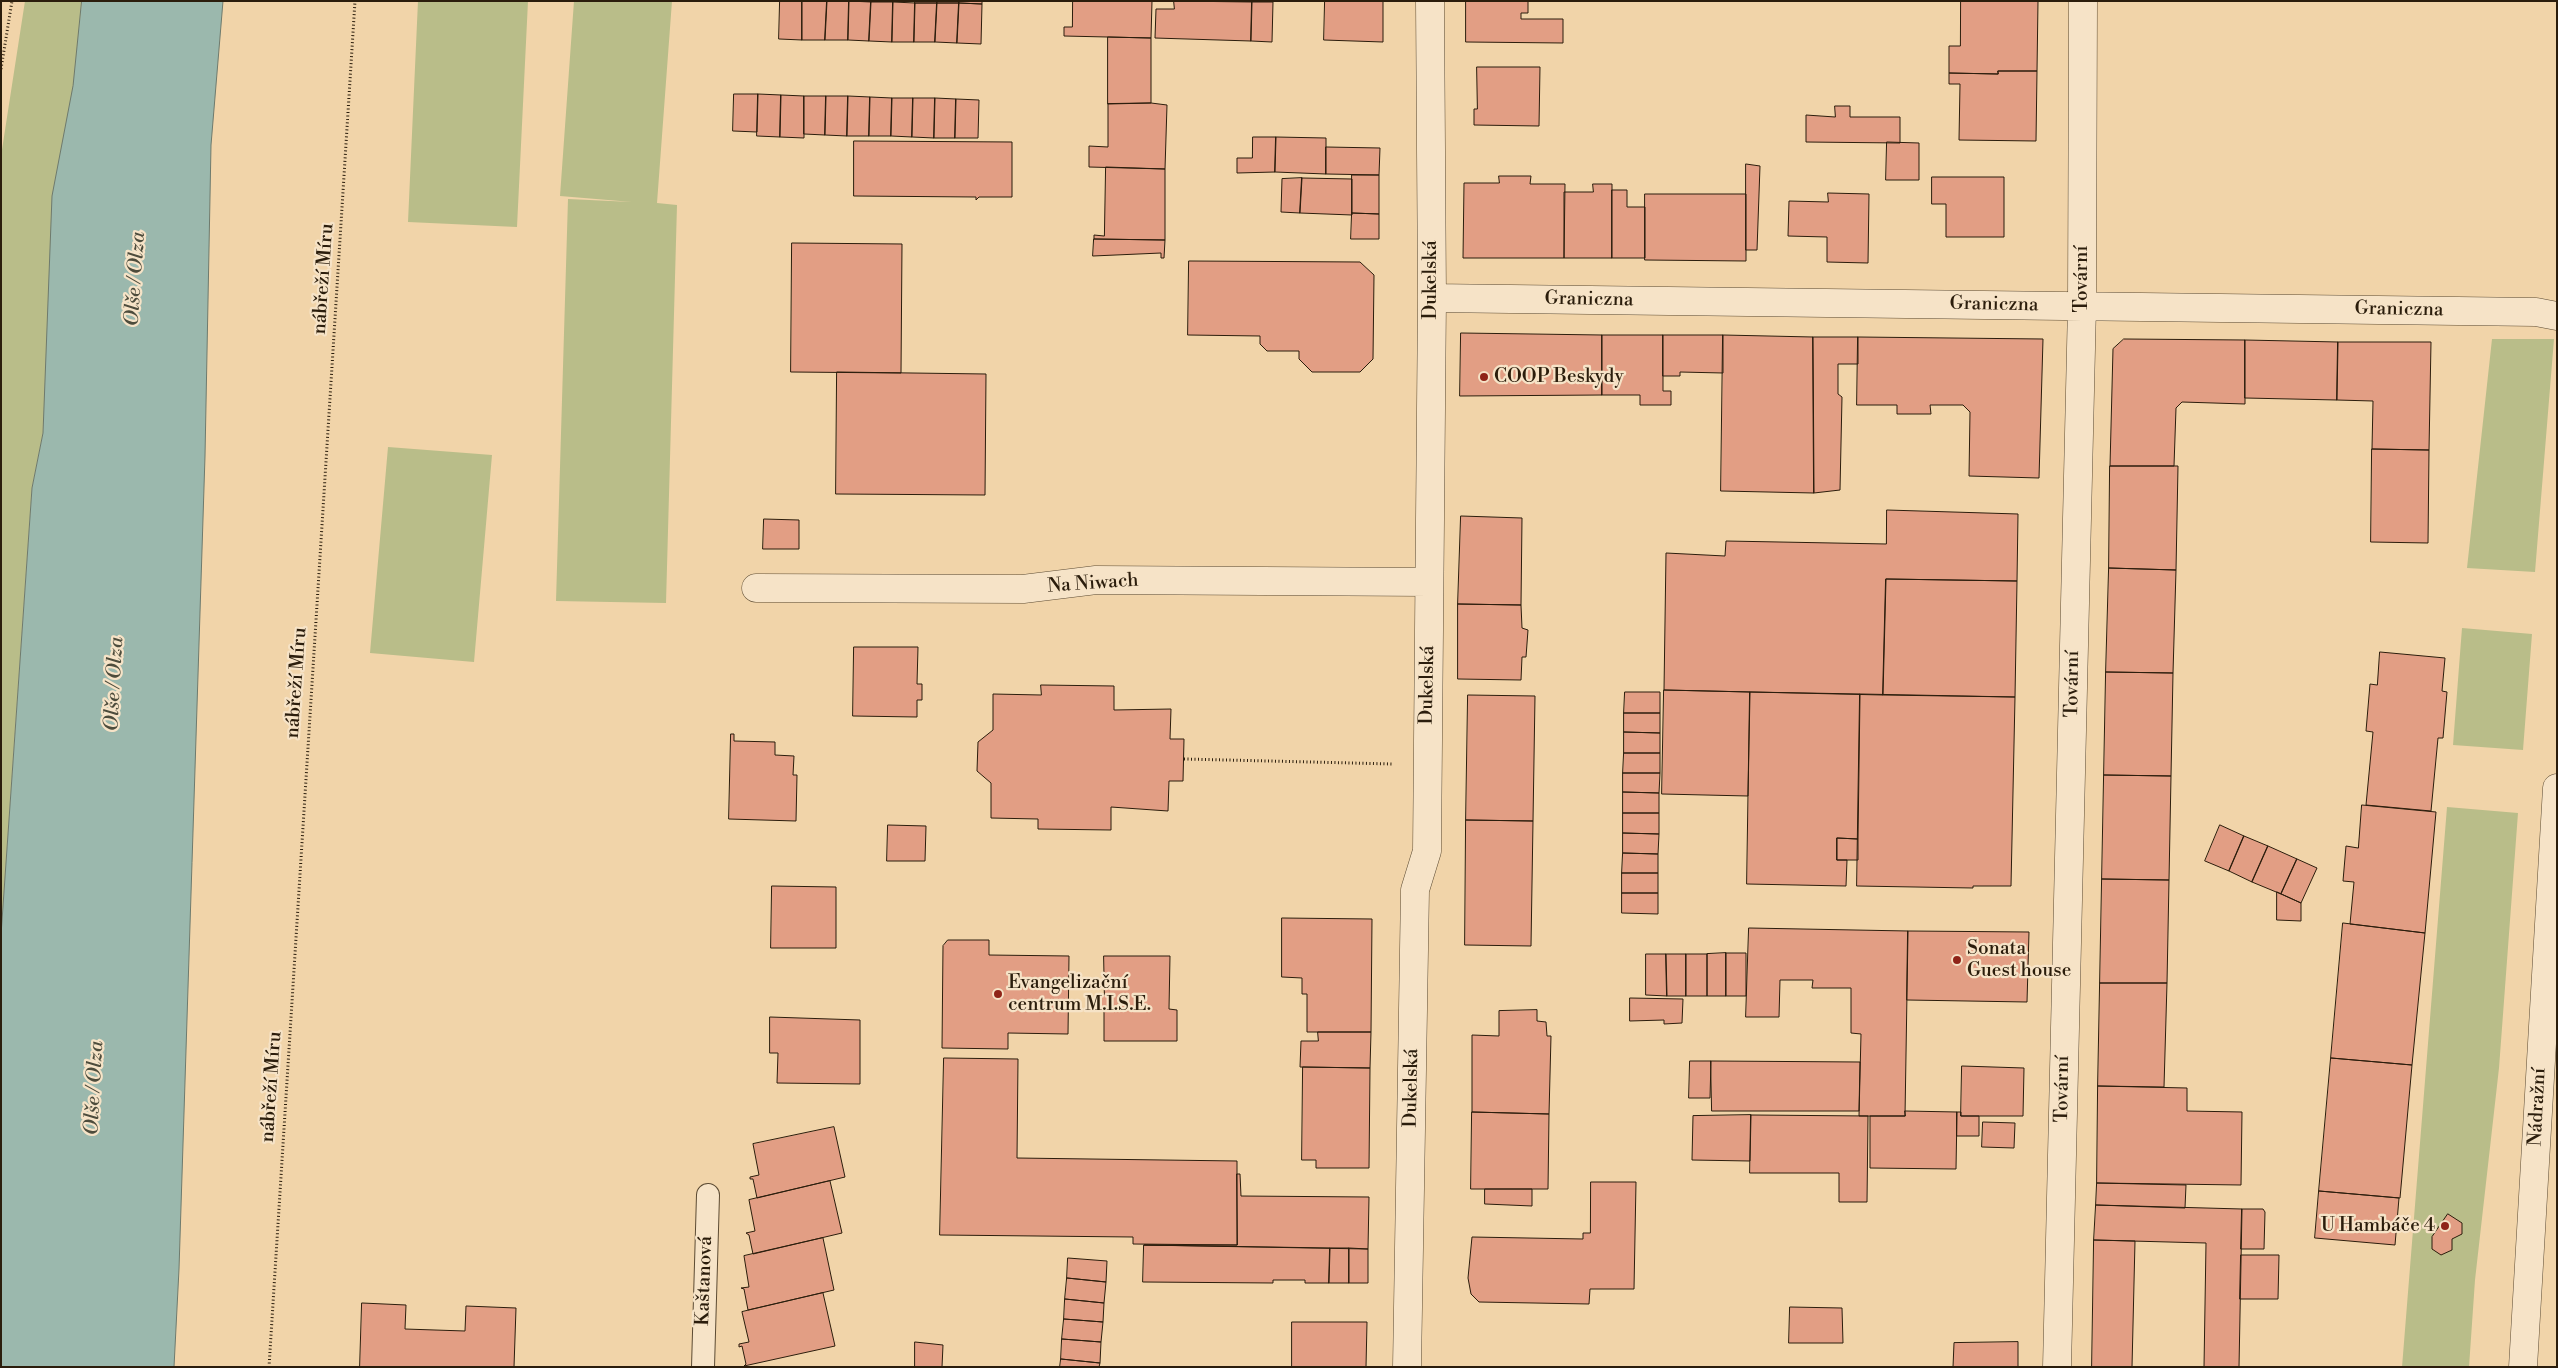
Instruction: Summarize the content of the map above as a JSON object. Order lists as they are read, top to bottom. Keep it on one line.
{"streets":{"street":["Tovární","Dukelská","Graniczna","Na Niwach","Nádražní"],"lane":["Kaštanová"],"path":["nábřeží Míru"]},"crossings":[["Tovární","Graniczna"],["Dukelská","Graniczna"],["Dukelská","Na Niwach"]],"water":["Olše / Olza"],"places":["COOP Beskydy","Sonata Guest house","Evangelizační centrum M.I.S.E.","U Hambáče 4"]}
